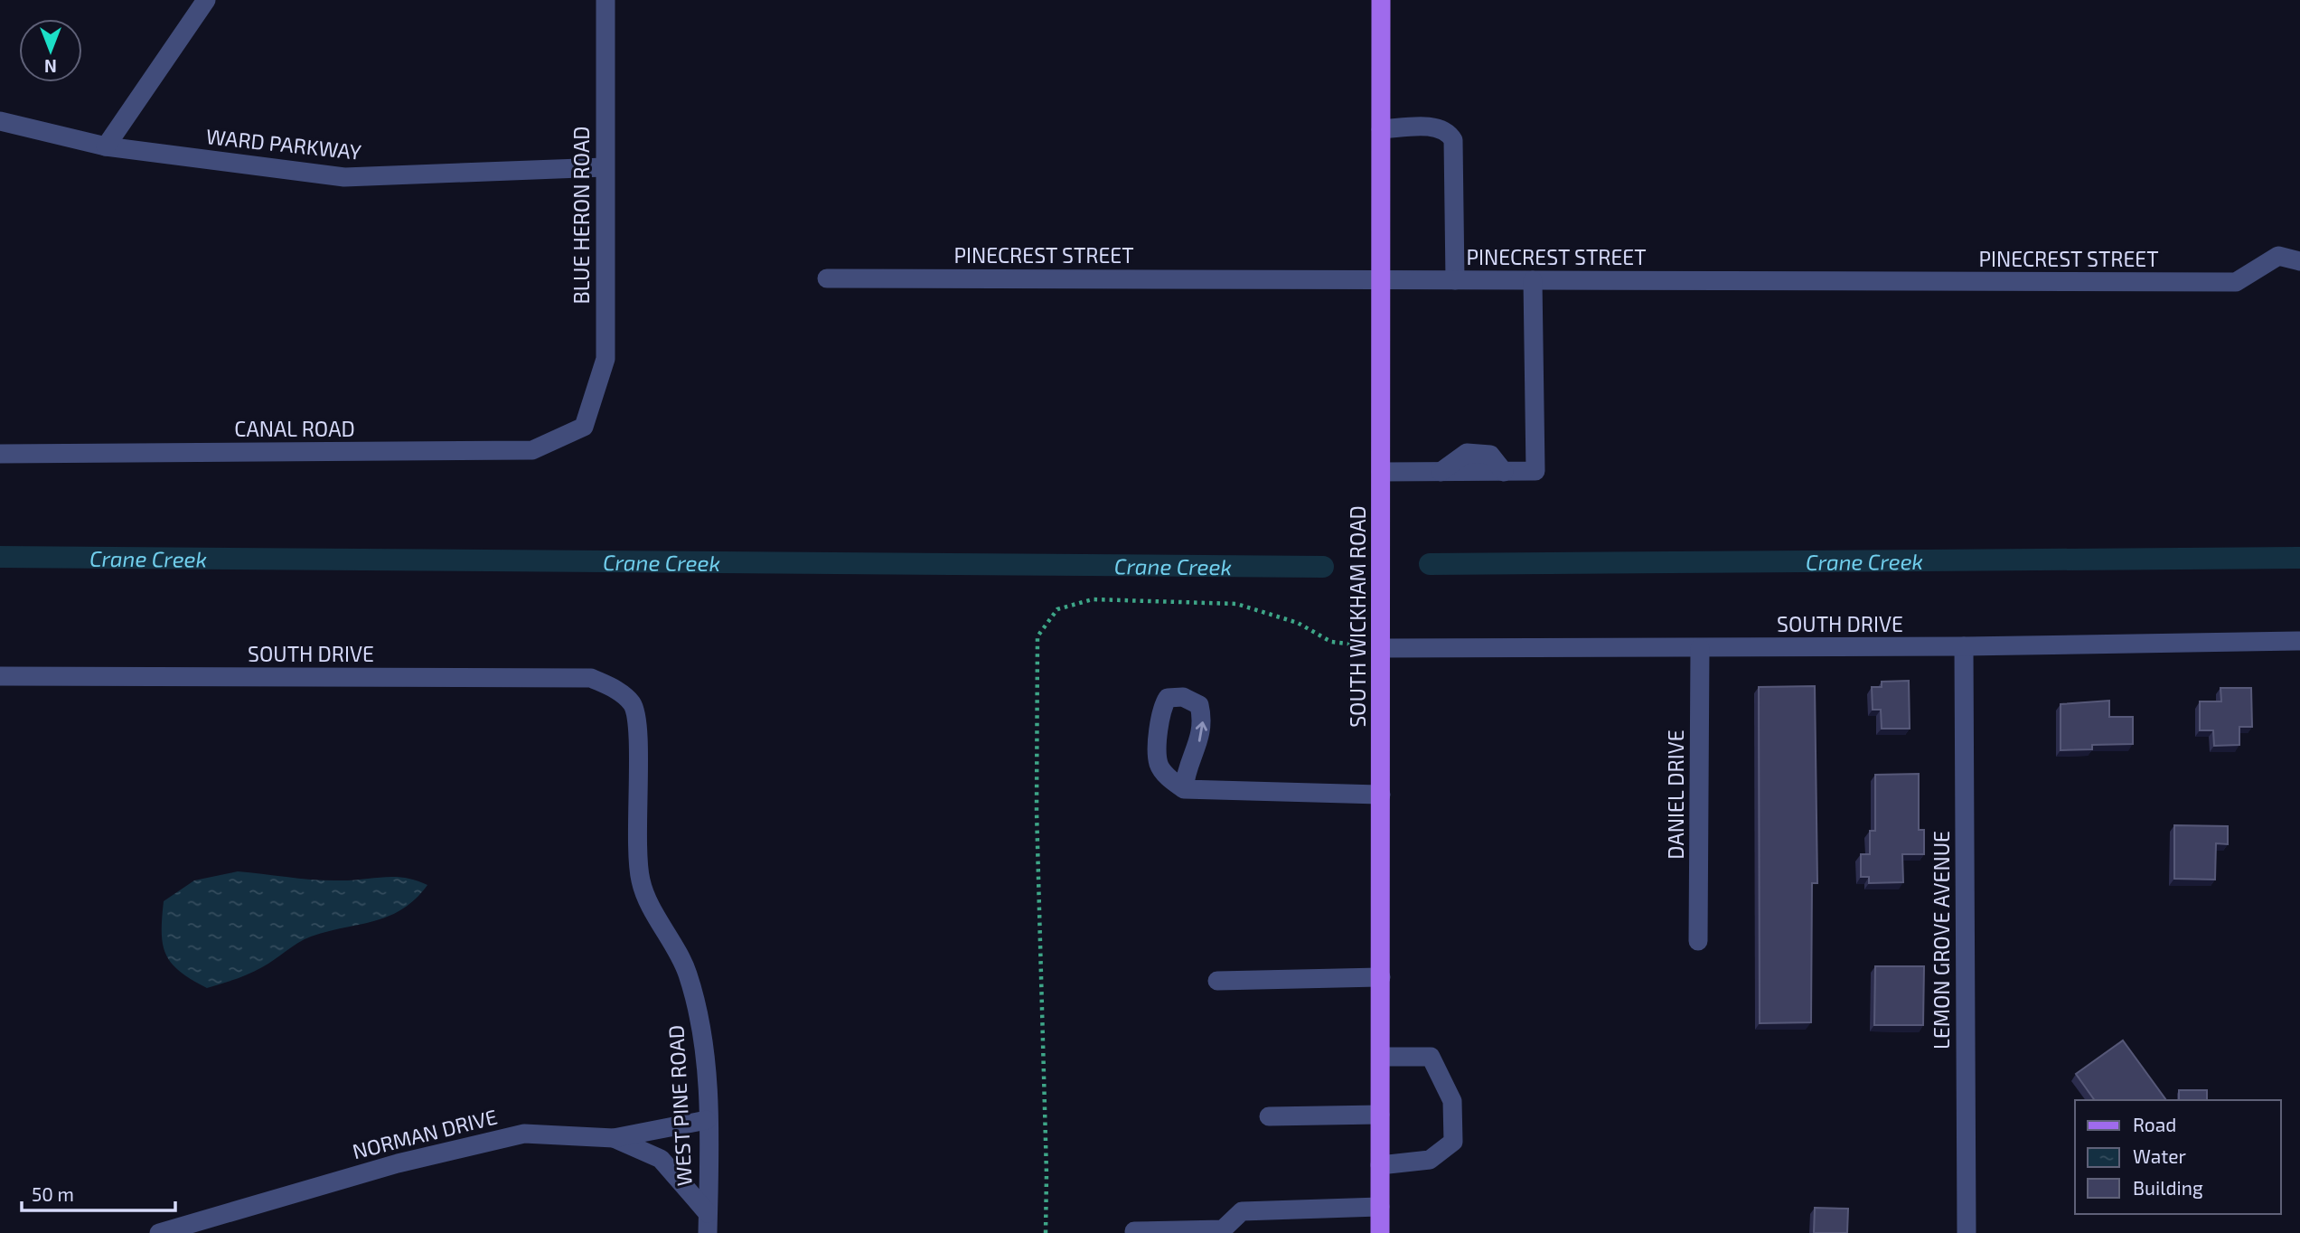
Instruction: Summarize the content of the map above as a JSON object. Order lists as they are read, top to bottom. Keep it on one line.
{"streets":{"main road":["SOUTH WICKHAM ROAD"],"street":["WARD PARKWAY","BLUE HERON ROAD","PINECREST STREET","CANAL ROAD","SOUTH DRIVE","DANIEL DRIVE","LEMON GROVE AVENUE","WEST PINE ROAD","NORMAN DRIVE"]},"crossings":[["WARD PARKWAY","BLUE HERON ROAD"],["BLUE HERON ROAD","CANAL ROAD"],["PINECREST STREET","SOUTH WICKHAM ROAD"],["SOUTH WICKHAM ROAD","SOUTH DRIVE"],["SOUTH DRIVE","DANIEL DRIVE"],["SOUTH DRIVE","LEMON GROVE AVENUE"],["SOUTH DRIVE","WEST PINE ROAD"],["WEST PINE ROAD","NORMAN DRIVE"]],"water":["Crane Creek"],"legend":["Road","Water","Building"],"scale_bar":"50 m","north":"bottom"}
